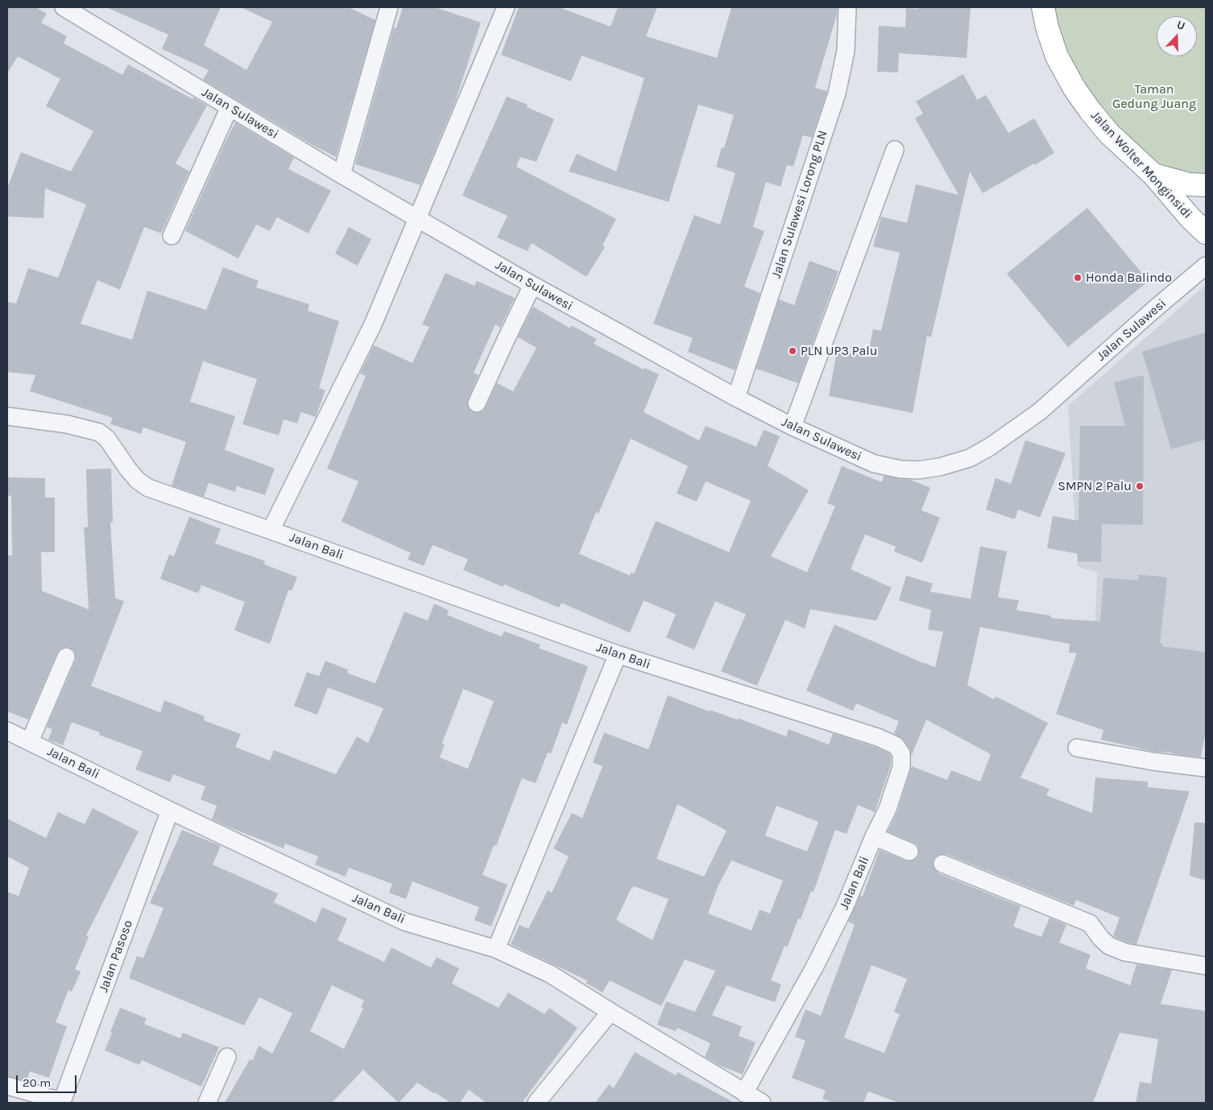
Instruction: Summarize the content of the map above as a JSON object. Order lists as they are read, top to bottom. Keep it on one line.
{"streets":{"highway":["Jalan Wolter Monginsidi"],"street":["Jalan Sulawesi","Jalan Sulawesi Lorong PLN","Jalan Bali","Jalan Pasoso"]},"crossings":[["Jalan Sulawesi","Jalan Sulawesi Lorong PLN"],["Jalan Bali","Jalan Pasoso"]],"parks":["Taman Gedung Juang"],"places":["Honda Balindo","PLN UP3 Palu","SMPN 2 Palu"],"scale_bar":"20 m","north":"top"}
